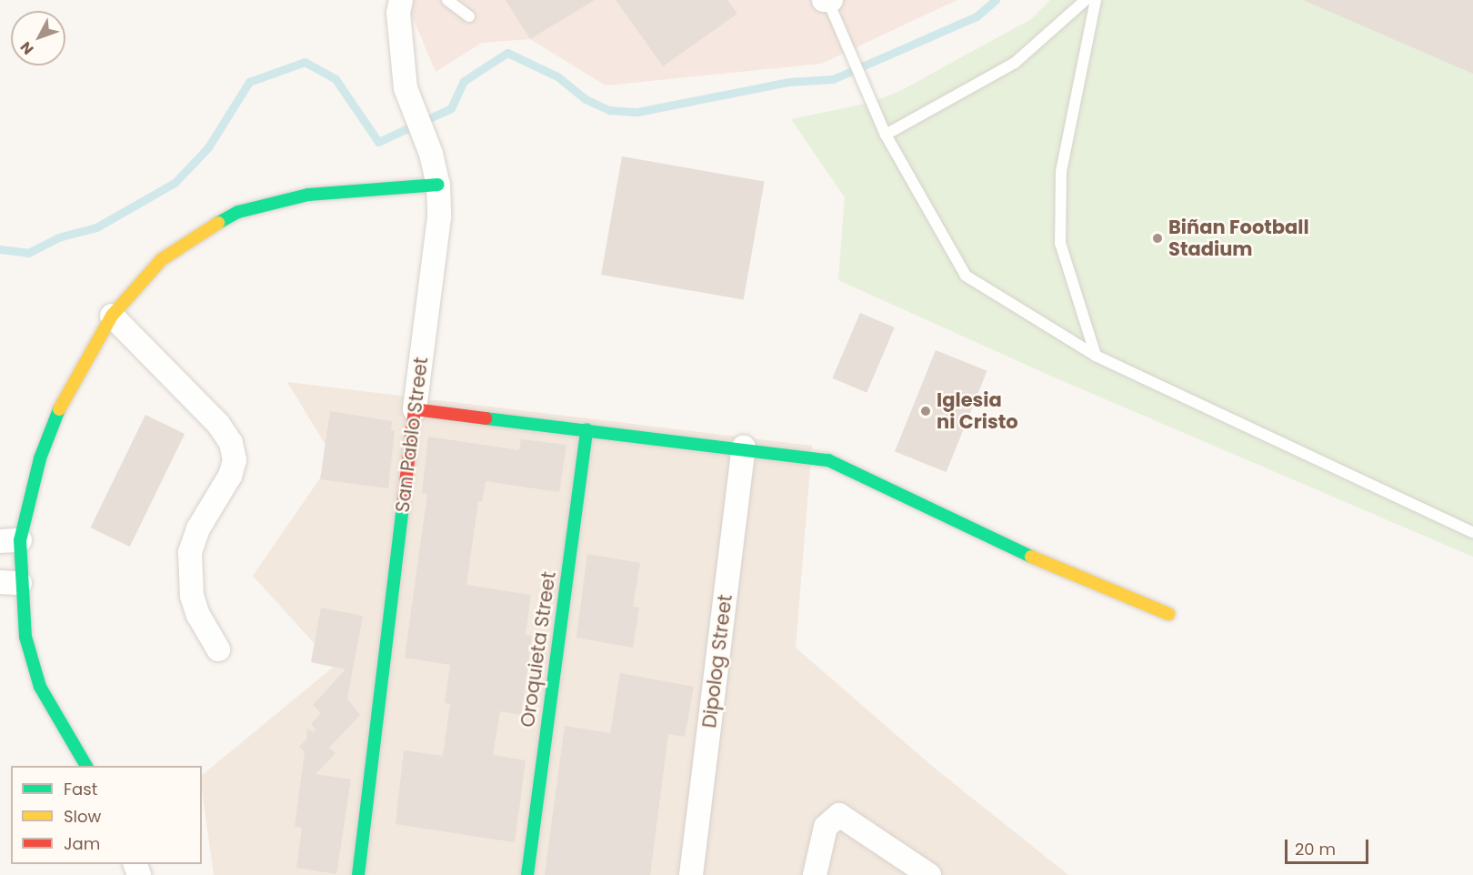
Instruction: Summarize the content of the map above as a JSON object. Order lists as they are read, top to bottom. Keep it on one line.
{"streets":{"street":["San Pablo Street","Oroquieta Street","Dipolog Street"]},"places":["Biñan Football Stadium","Iglesia ni Cristo"],"legend":["Fast","Slow","Jam"],"scale_bar":"20 m","north":"bottom left"}
